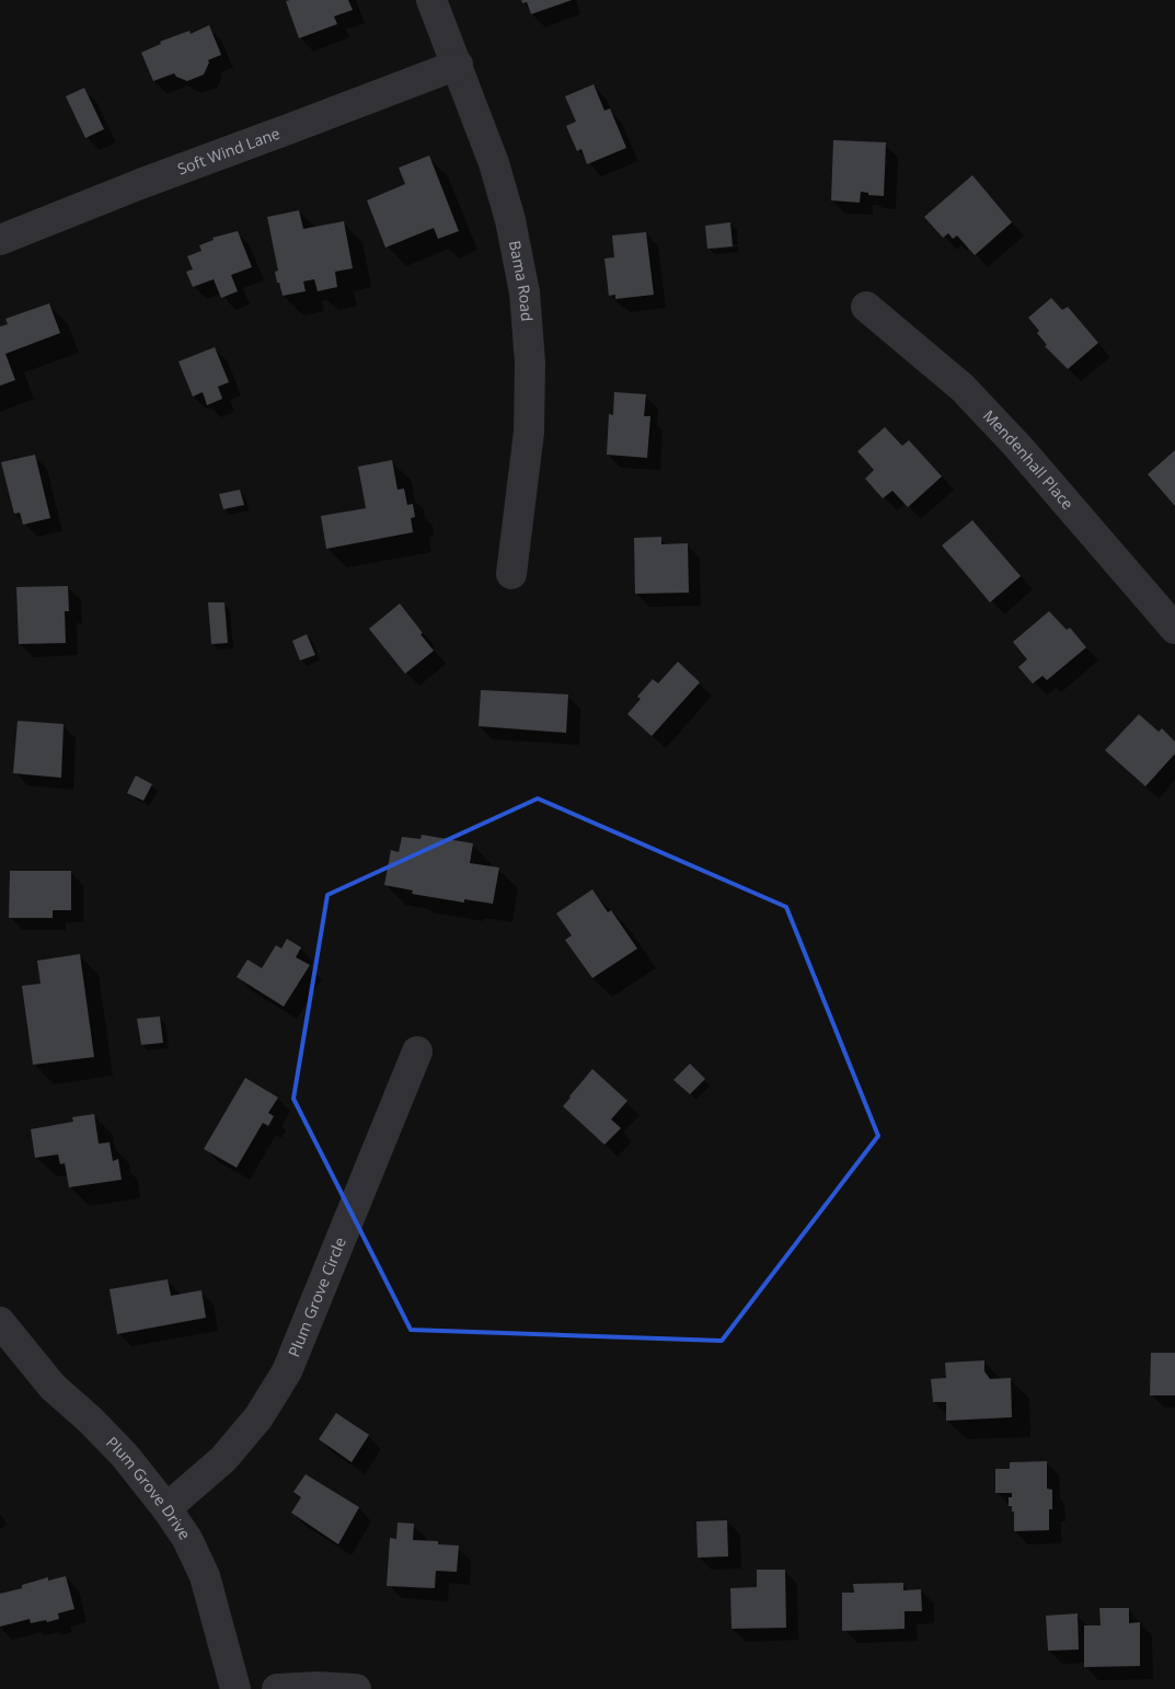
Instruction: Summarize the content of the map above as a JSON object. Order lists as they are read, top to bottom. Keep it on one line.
{"streets":{"street":["Soft Wind Lane","Bama Road","Mendenhall Place","Plum Grove Circle","Plum Grove Drive"]},"crossings":[["Soft Wind Lane","Bama Road"],["Plum Grove Circle","Plum Grove Drive"]]}
